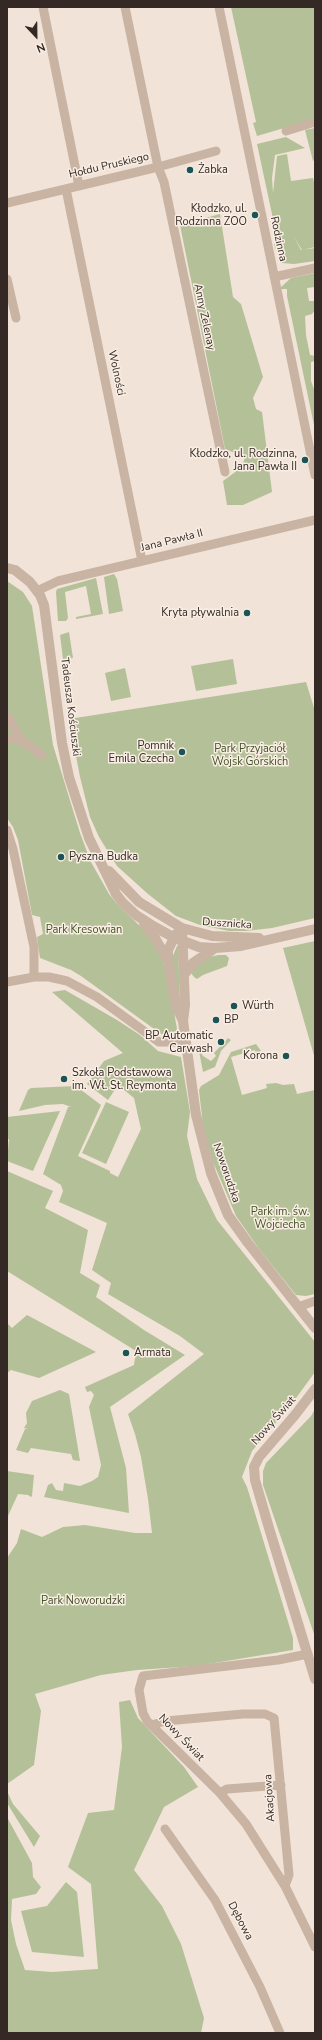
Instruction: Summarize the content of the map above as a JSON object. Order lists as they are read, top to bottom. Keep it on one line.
{"streets":{"street":["Hołdu Pruskiego","Rodzinna","Anny Zelenay","Wolności","Jana Pawła II","Tadeusza Kościuszki","Dusznicka","Noworudzka","Nowy Świat","Akacjowa","Dębowa"]},"crossings":[["Hołdu Pruskiego","Anny Zelenay"],["Hołdu Pruskiego","Wolności"],["Wolności","Jana Pawła II"],["Jana Pawła II","Tadeusza Kościuszki"],["Tadeusza Kościuszki","Dusznicka"],["Tadeusza Kościuszki","Noworudzka"],["Dusznicka","Noworudzka"],["Nowy Świat","Akacjowa"]],"parks":["Park Przyjaciół Wojsk Górskich","Park Kresowian","Park im. św. Wojciecha","Park Noworudzki"],"places":["Żabka","Kłodzko, ul. Rodzinna ZOO","Kłodzko, ul. Rodzinna, Jana Pawła II","Kryta pływalnia","Pomnik Emila Czecha","Pyszna Budka","Würth","BP","BP Automatic Carwash","Korona","Szkoła Podstawowa im. Wł. St. Reymonta","Armata"],"north":"bottom"}
